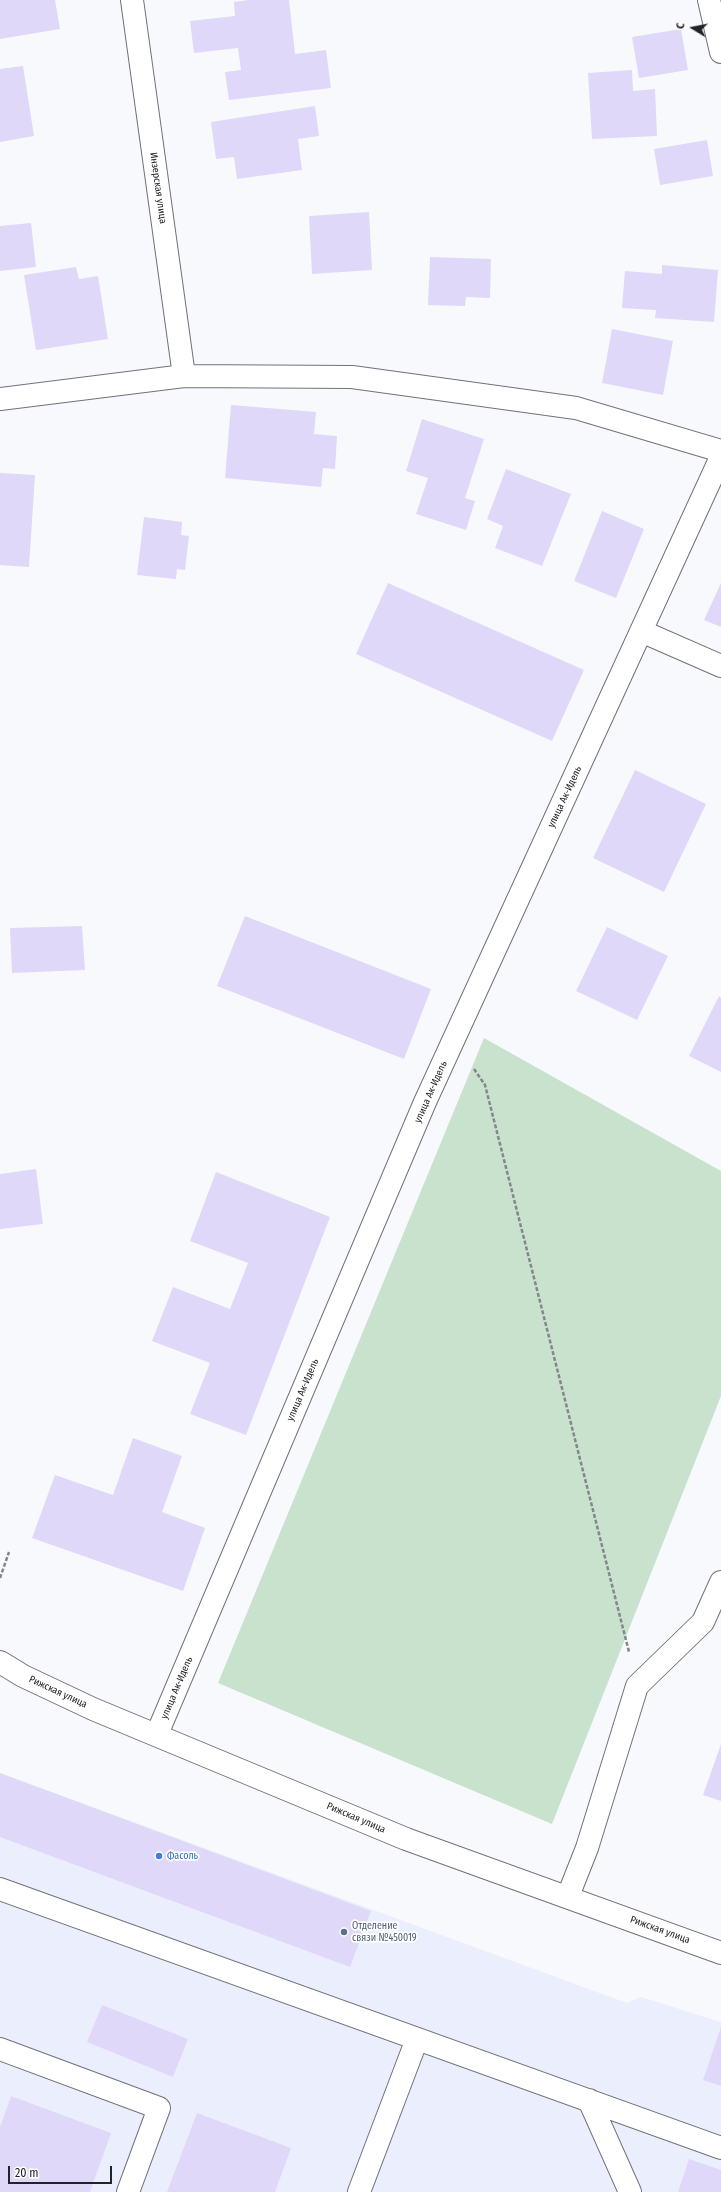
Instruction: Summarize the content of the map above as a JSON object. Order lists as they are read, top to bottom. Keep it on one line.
{"streets":{"street":["Инзерская улица","улица Ак-Идель","Рижская улица"]},"crossings":[["улица Ак-Идель","Рижская улица"]],"places":["Фасоль","Отделение связи №450019"],"scale_bar":"20 m","north":"left"}
